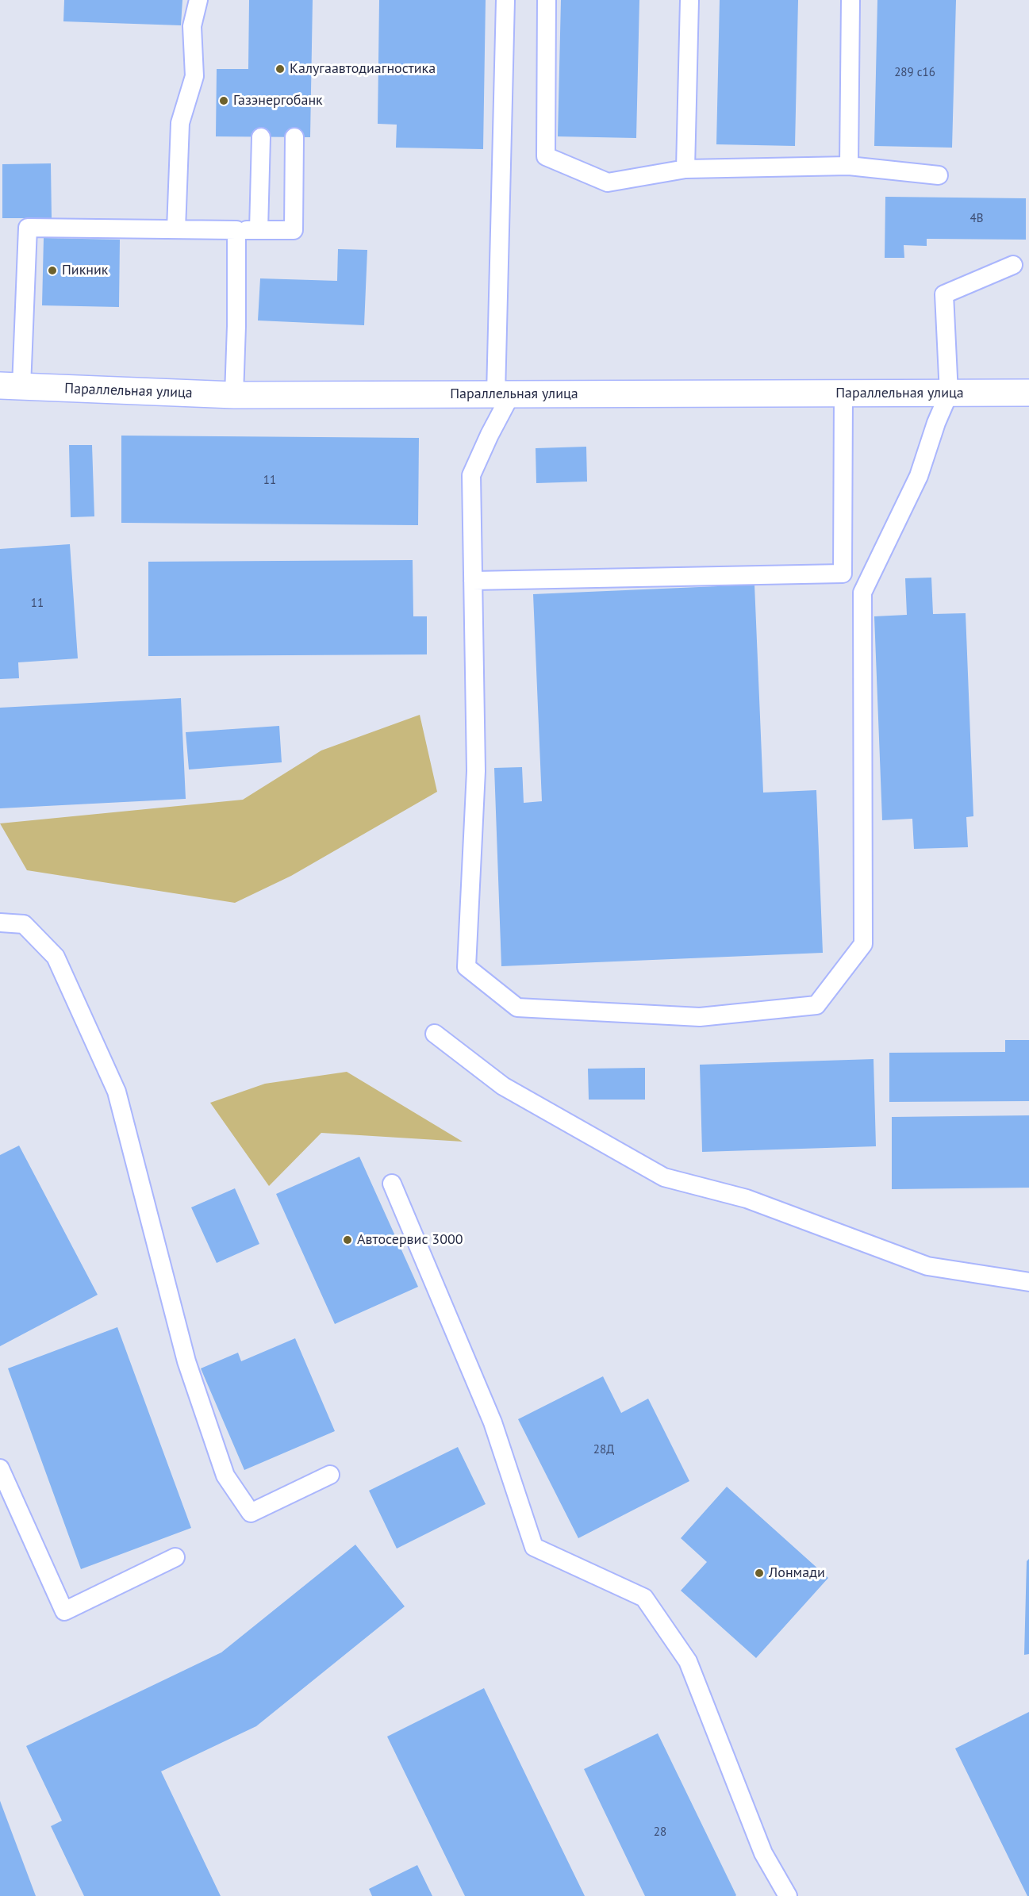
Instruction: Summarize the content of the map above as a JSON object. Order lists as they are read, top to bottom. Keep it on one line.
{"streets":{"street":["Параллельная улица"]},"places":["Калугаавтодиагностика","Газэнергобанк","Пикник","Автосервис 3000","Лонмади"],"house_numbers":["289 с16","4В","11","11","28Д","28"]}
